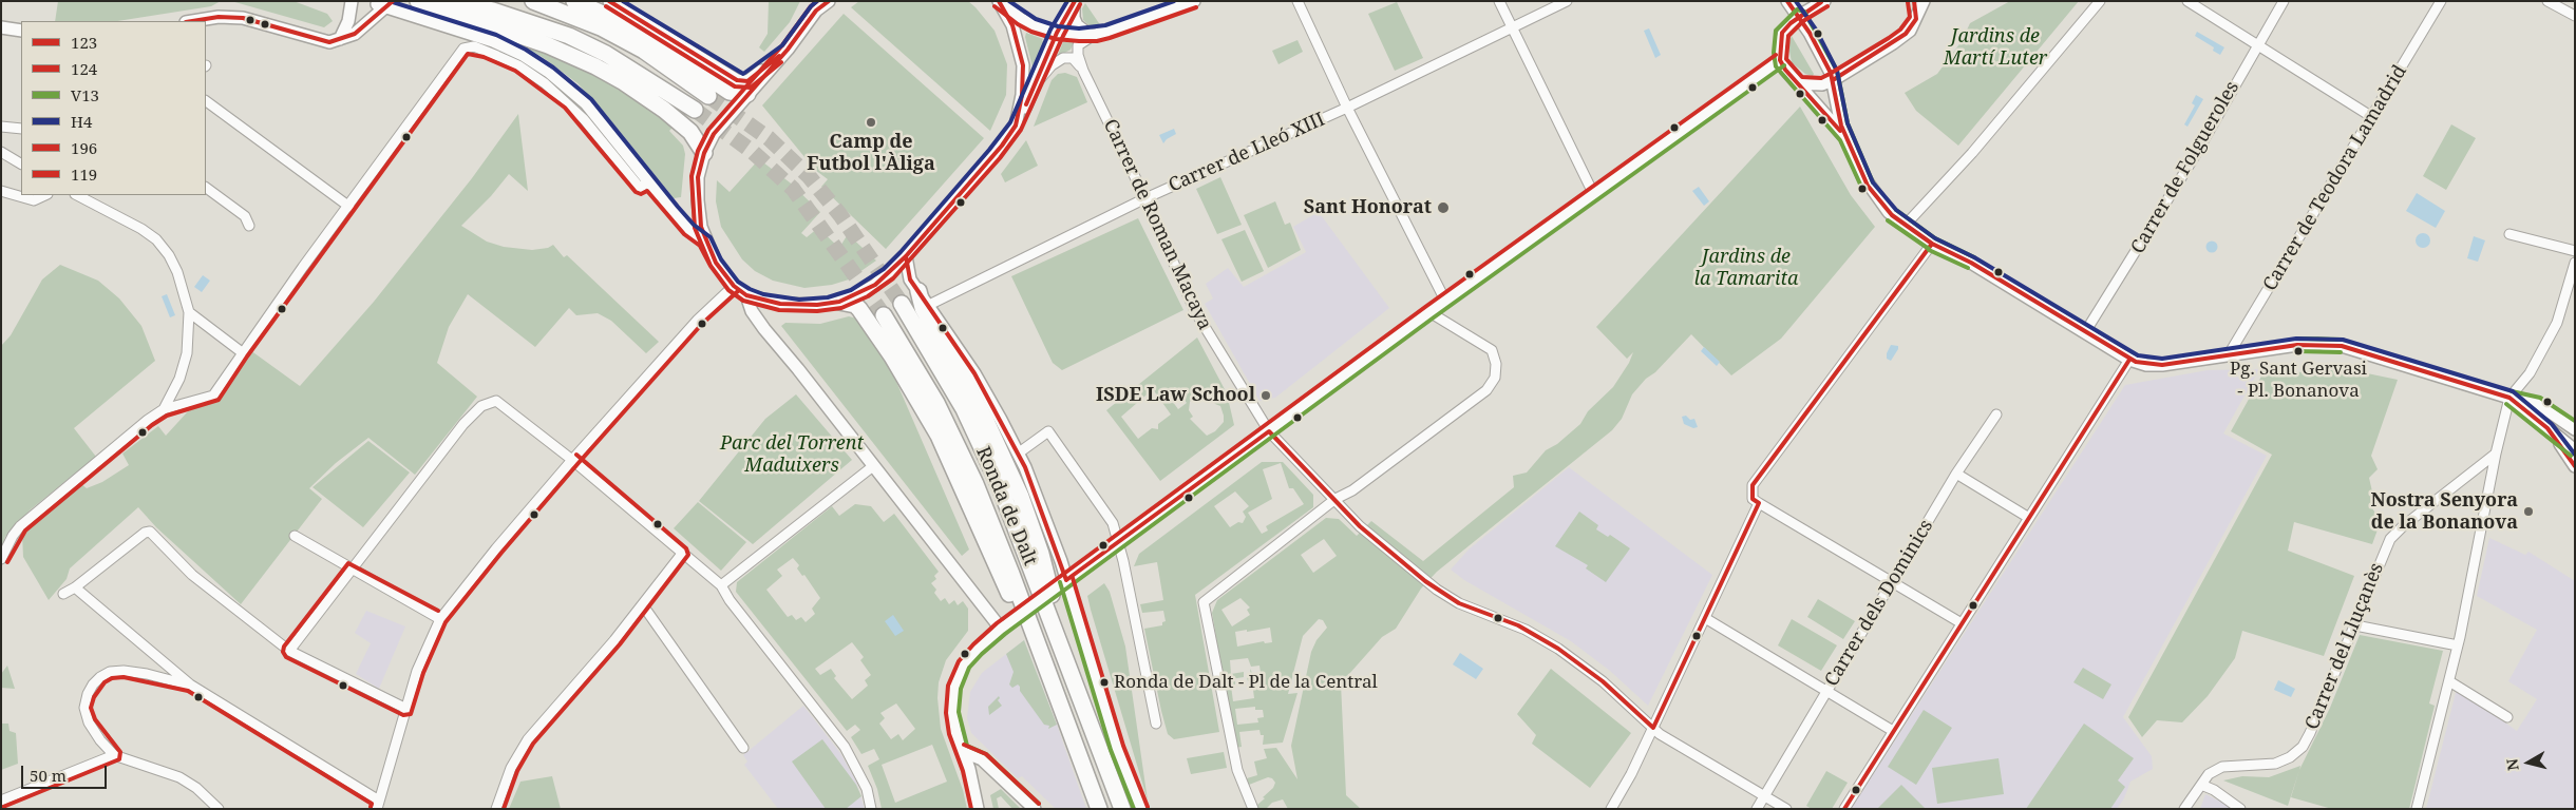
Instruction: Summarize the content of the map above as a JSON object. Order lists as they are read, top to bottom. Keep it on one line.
{"streets":{"highway":["Ronda de Dalt"],"street":["Carrer de Lleó XIII","Carrer de Folgueroles","Carrer de Teodora Lamadrid","Carrer de Roman Macaya","Carrer dels Dominics","Carrer del Lluçanès"]},"crossings":[["Carrer de Lleó XIII","Carrer de Roman Macaya"],["Carrer de Roman Macaya","Carrer dels Dominics"]],"parks":["Jardins de Martí Luter","Jardins de la Tamarita","Parc del Torrent Maduixers"],"places":["Camp de Futbol l'Àliga","Sant Honorat","Pg. Sant Gervasi - Pl. Bonanova","ISDE Law School","Nostra Senyora de la Bonanova","Ronda de Dalt - Pl de la Central"],"lines":["transit line 123","transit line 124","transit line H4","transit line 119","transit line 196","transit line V13"],"legend":["123","124","V13","H4","196","119"],"scale_bar":"50 m","north":"left"}
